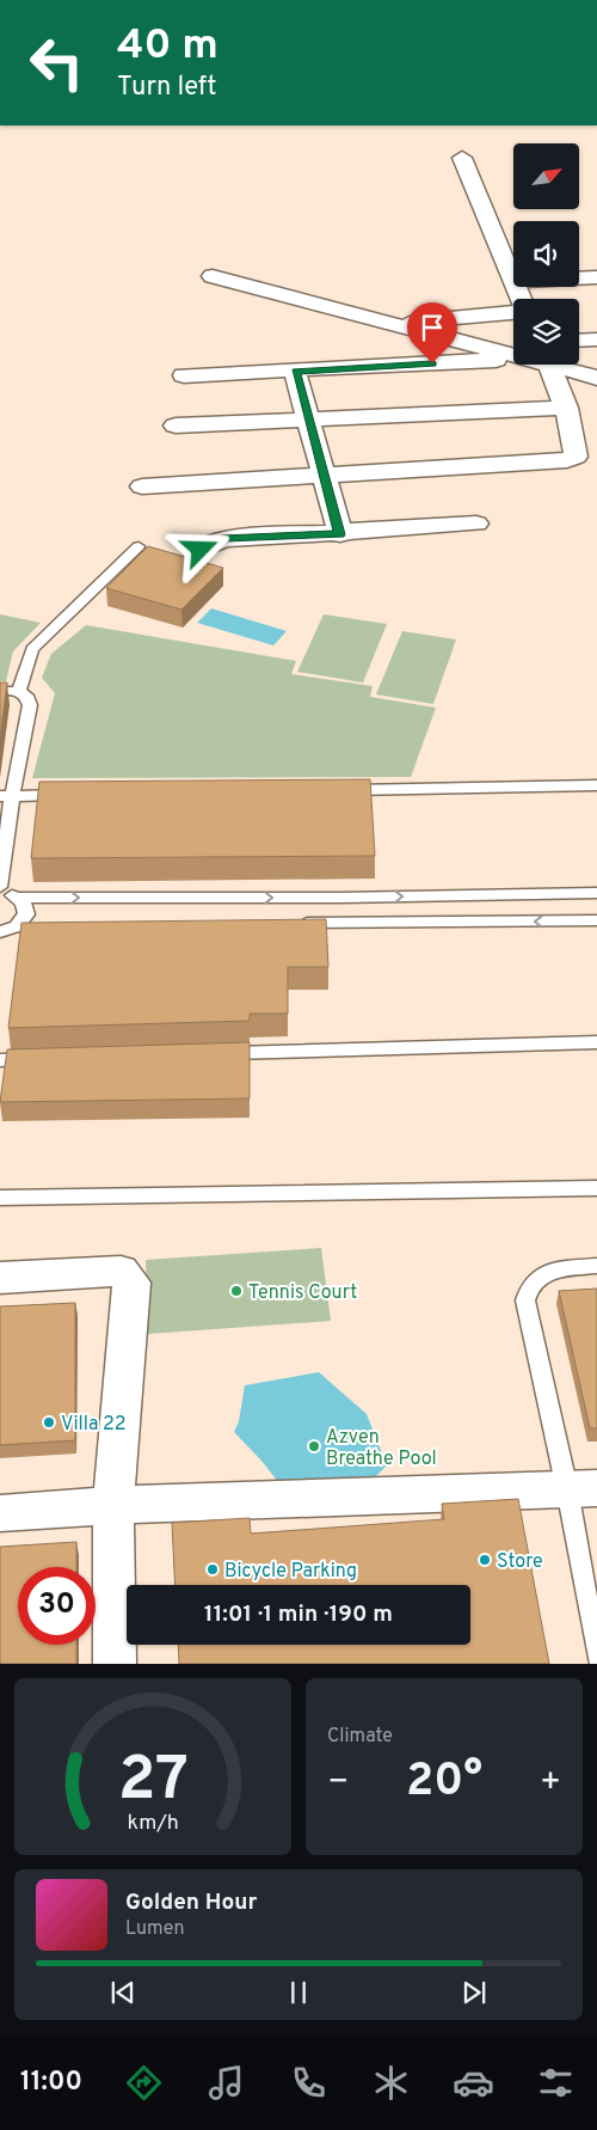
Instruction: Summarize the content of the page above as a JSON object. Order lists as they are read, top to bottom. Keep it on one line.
{"places":["Tennis Court","Villa 22","Azven Breathe Pool","Store","Bicycle Parking"],"north":"top right","page":{"turn":["40 m","Turn left"],"limit":"30","trip":"11:01 · 1 min · 190 m","tile":"Climate","heat":["−","20°","+"],"song":["Golden Hour","Lumen"],"tabs":"11:00","gauge":["27","km/h"]}}
